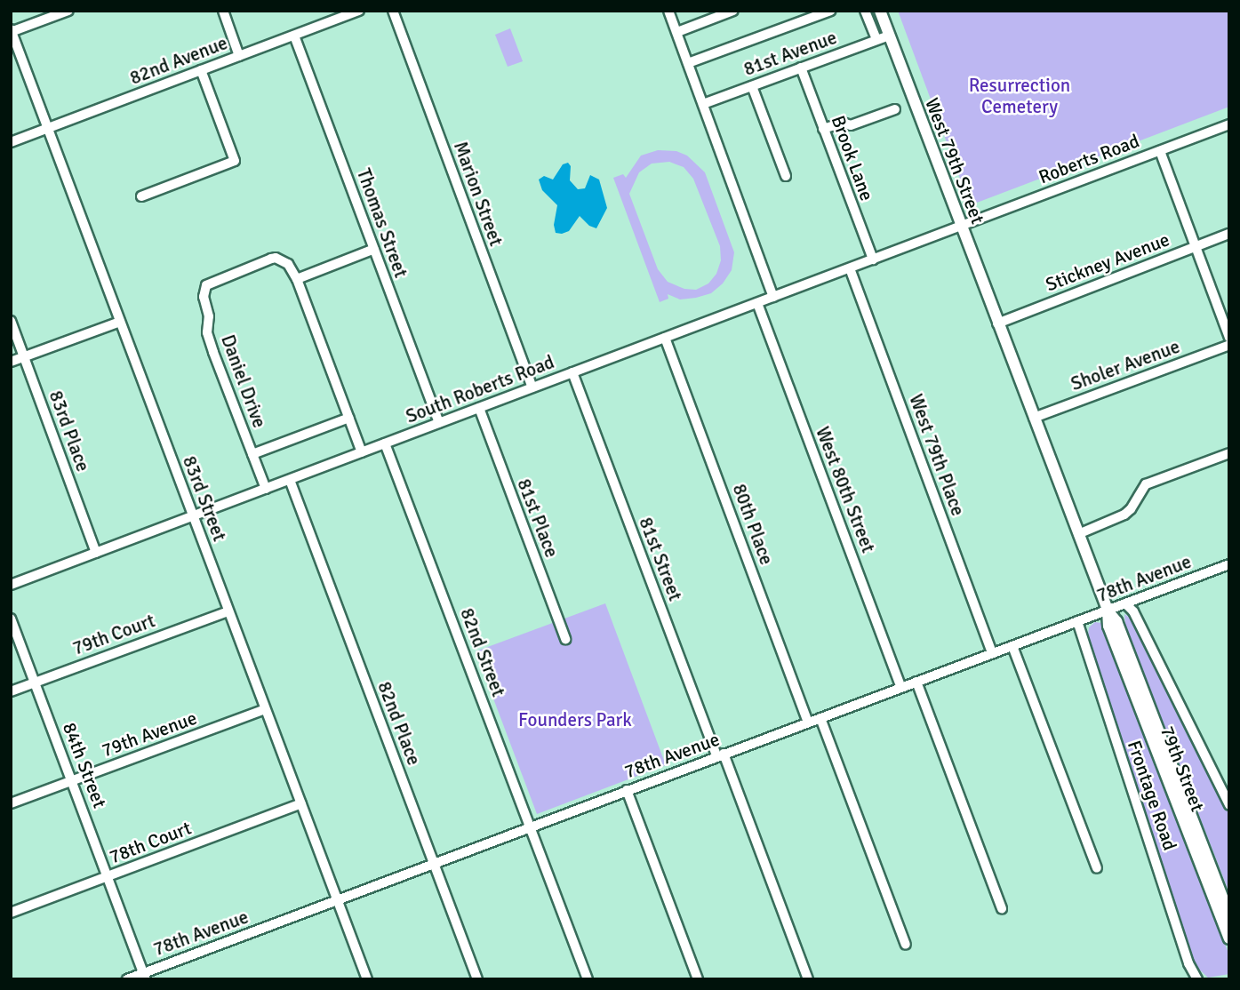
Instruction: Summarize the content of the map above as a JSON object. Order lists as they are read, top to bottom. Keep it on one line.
{"streets":{"main road":["West 79th Street","79th Street"],"street":["81st Avenue","82nd Avenue","Brook Lane","Roberts Road","Marion Street","Thomas Street","Stickney Avenue","Sholer Avenue","Daniel Drive","South Roberts Road","83rd Place","West 79th Place","West 80th Street","83rd Street","81st Place","80th Place","81st Street","78th Avenue","79th Court","82nd Street","82nd Place","79th Avenue","84th Street","Frontage Road","78th Court"]},"crossings":[["81st Avenue","Brook Lane"],["81st Avenue","West 79th Street"],["82nd Avenue","Thomas Street"],["82nd Avenue","83rd Street"],["Brook Lane","South Roberts Road"],["Roberts Road","West 79th Street"],["Roberts Road","South Roberts Road"],["West 79th Street","Stickney Avenue"],["West 79th Street","South Roberts Road"],["West 79th Street","79th Street"],["Marion Street","South Roberts Road"],["Thomas Street","South Roberts Road"],["Stickney Avenue","79th Street"],["Sholer Avenue","79th Street"],["Daniel Drive","South Roberts Road"],["South Roberts Road","83rd Place"],["South Roberts Road","West 79th Place"],["South Roberts Road","West 80th Street"],["South Roberts Road","83rd Street"],["South Roberts Road","81st Place"],["South Roberts Road","80th Place"],["South Roberts Road","81st Street"],["South Roberts Road","82nd Street"],["South Roberts Road","82nd Place"],["West 79th Place","78th Avenue"],["West 80th Street","78th Avenue"],["83rd Street","78th Avenue"],["83rd Street","79th Court"],["83rd Street","79th Avenue"],["83rd Street","78th Court"],["80th Place","78th Avenue"],["81st Street","78th Avenue"],["78th Avenue","82nd Street"],["78th Avenue","82nd Place"],["78th Avenue","84th Street"],["78th Avenue","79th Street"],["78th Avenue","Frontage Road"],["79th Court","84th Street"],["79th Avenue","84th Street"],["84th Street","78th Court"]],"parks":["Resurrection Cemetery","Founders Park"]}
